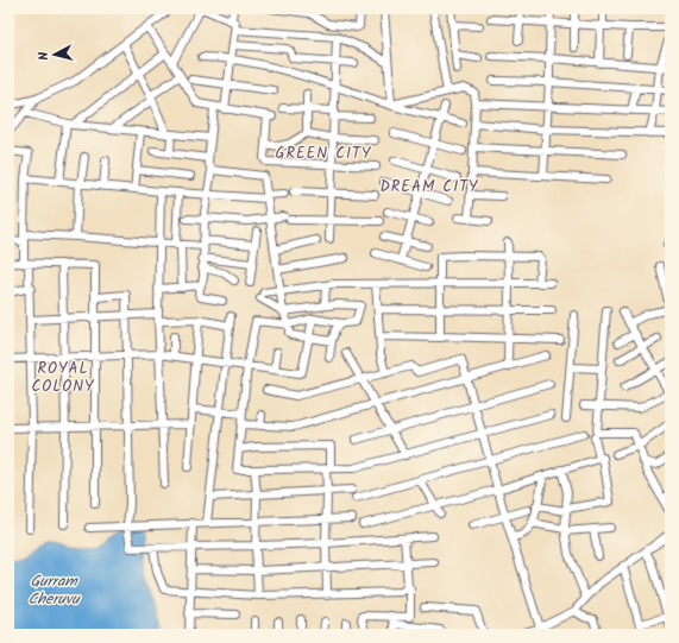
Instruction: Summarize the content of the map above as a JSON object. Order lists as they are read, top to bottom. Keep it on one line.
{"districts":["GREEN CITY","DREAM CITY","ROYAL COLONY"],"water":["Gurram Cheruvu"],"north":"left"}
